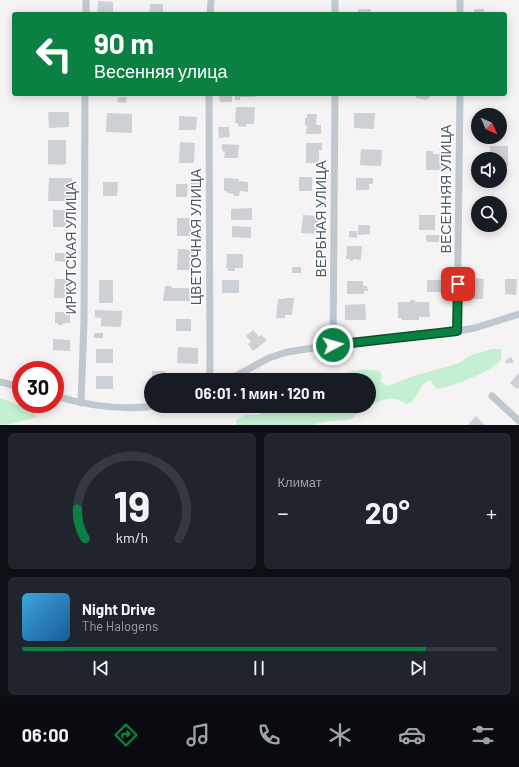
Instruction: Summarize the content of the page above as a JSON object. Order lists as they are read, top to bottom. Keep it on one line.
{"streets":{"street":["ВЕСЕННЯЯ УЛИЦА","ВЕРБНАЯ УЛИЦА","ЦВЕТОЧНАЯ УЛИЦА","ИРКУТСКАЯ УЛИЦА"]},"north":"bottom right","page":{"turn":["90 m","Весенняя улица"],"limit":"30","trip":"06:01 · 1 мин · 120 m","tile":"Климат","heat":["−","20°","+"],"song":["Night Drive","The Halogens"],"tabs":"06:00","gauge":["19","km/h"]}}
